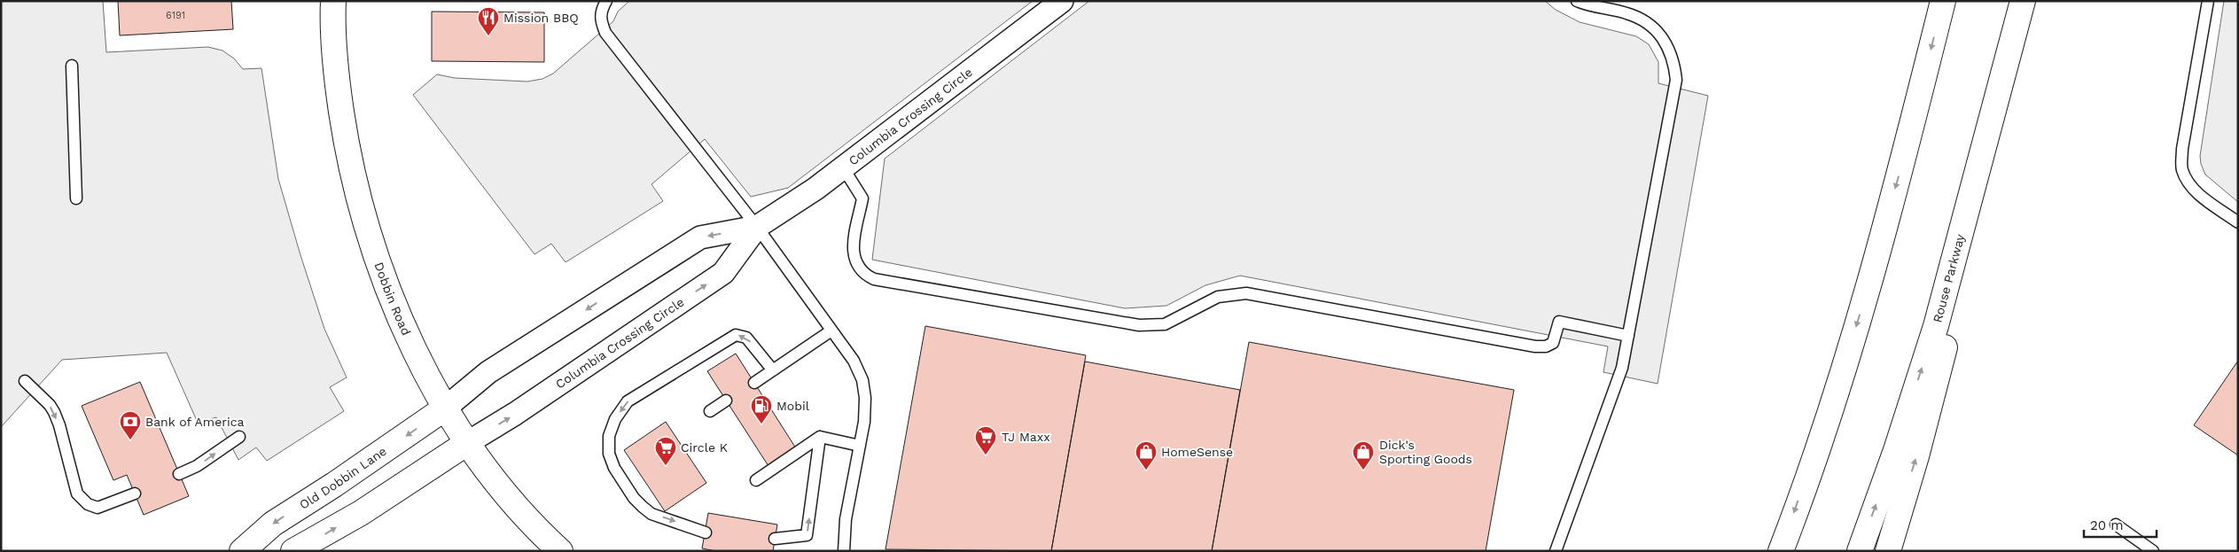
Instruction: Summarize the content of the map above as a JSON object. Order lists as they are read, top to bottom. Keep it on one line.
{"streets":{"main road":["Rouse Parkway","Dobbin Road","Old Dobbin Lane"],"street":["Columbia Crossing Circle"]},"crossings":[["Columbia Crossing Circle","Dobbin Road"],["Columbia Crossing Circle","Old Dobbin Lane"],["Dobbin Road","Old Dobbin Lane"]],"places":{"restaurant":["Mission BBQ"],"fuel station":["Mobil"],"bank":["Bank of America"],"supermarket":["TJ Maxx","Circle K"],"shop":["HomeSense","Dick's Sporting Goods"]},"house_numbers":["6191"],"scale_bar":"20 m"}
